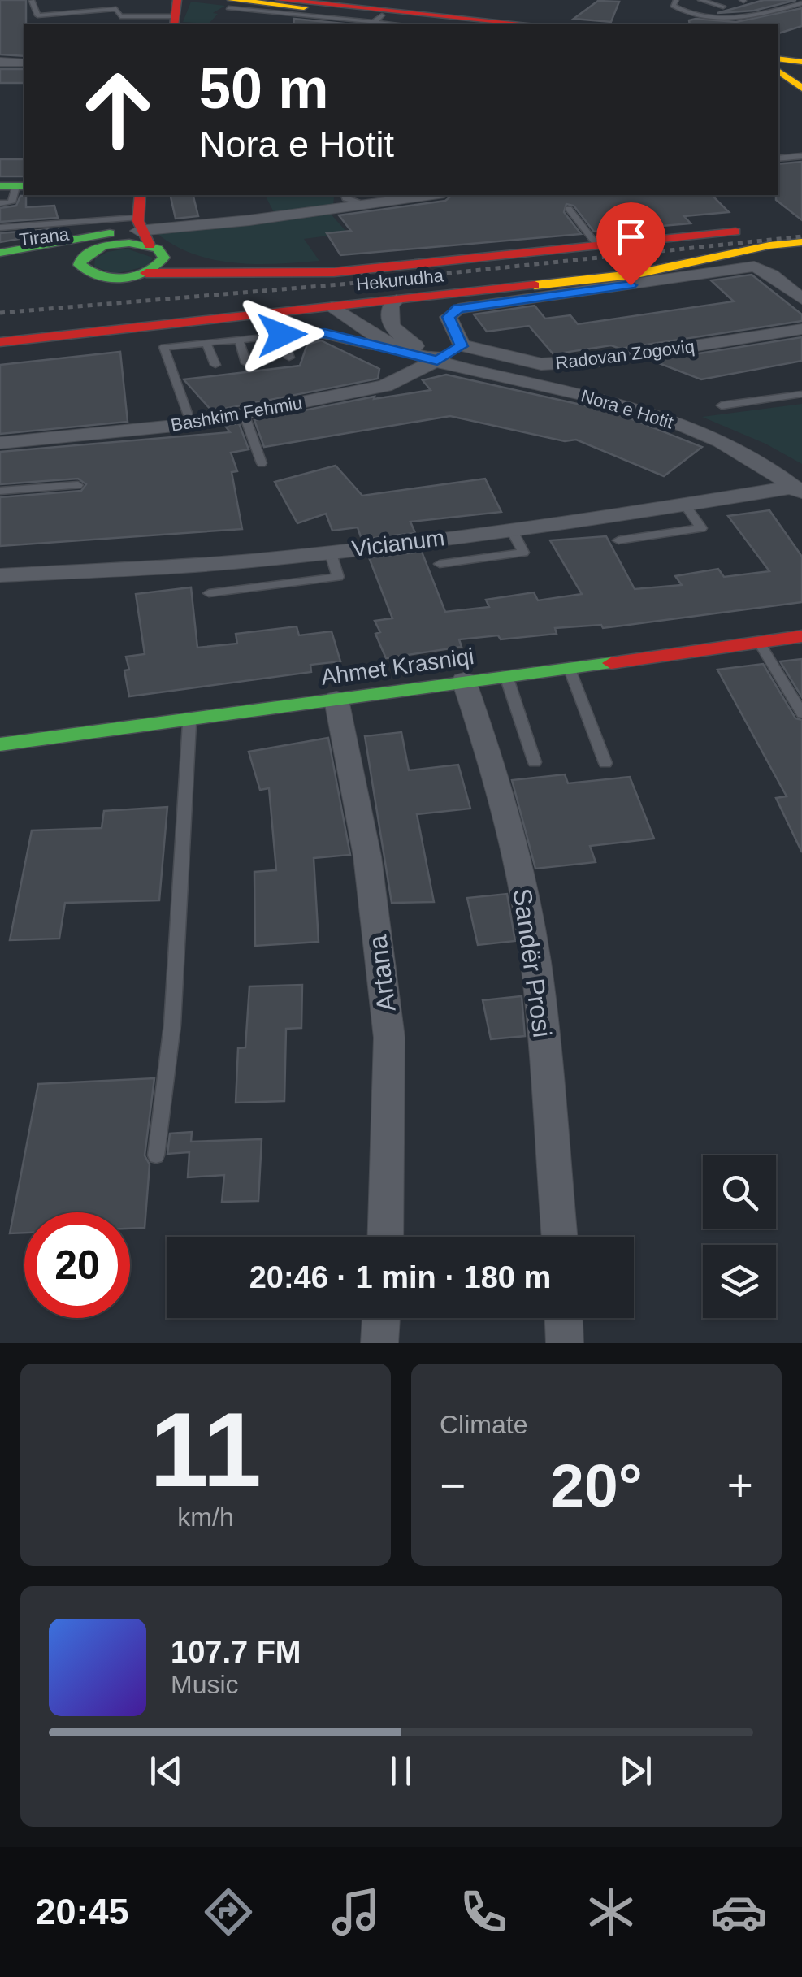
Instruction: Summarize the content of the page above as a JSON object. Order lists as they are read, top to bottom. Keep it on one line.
{"streets":{"main road":["Tirana","Hekurudha","Ahmet Krasniqi"],"street":["Radovan Zogoviq","Nora e Hotit","Bashkim Fehmiu","Vicianum","Sandër Prosi","Artana"]},"crossings":[["Tirana","Hekurudha"],["Hekurudha","Nora e Hotit"],["Radovan Zogoviq","Bashkim Fehmiu"],["Nora e Hotit","Bashkim Fehmiu"],["Nora e Hotit","Vicianum"],["Ahmet Krasniqi","Sandër Prosi"],["Ahmet Krasniqi","Artana"]],"page":{"turn":["50 m","Nora e Hotit"],"limit":"20","trip":"20:46 · 1 min · 180 m","tile":[["11","km/h"],"Climate"],"heat":["−","20°","+"],"song":["107.7 FM","Music"],"tabs":"20:45"}}
